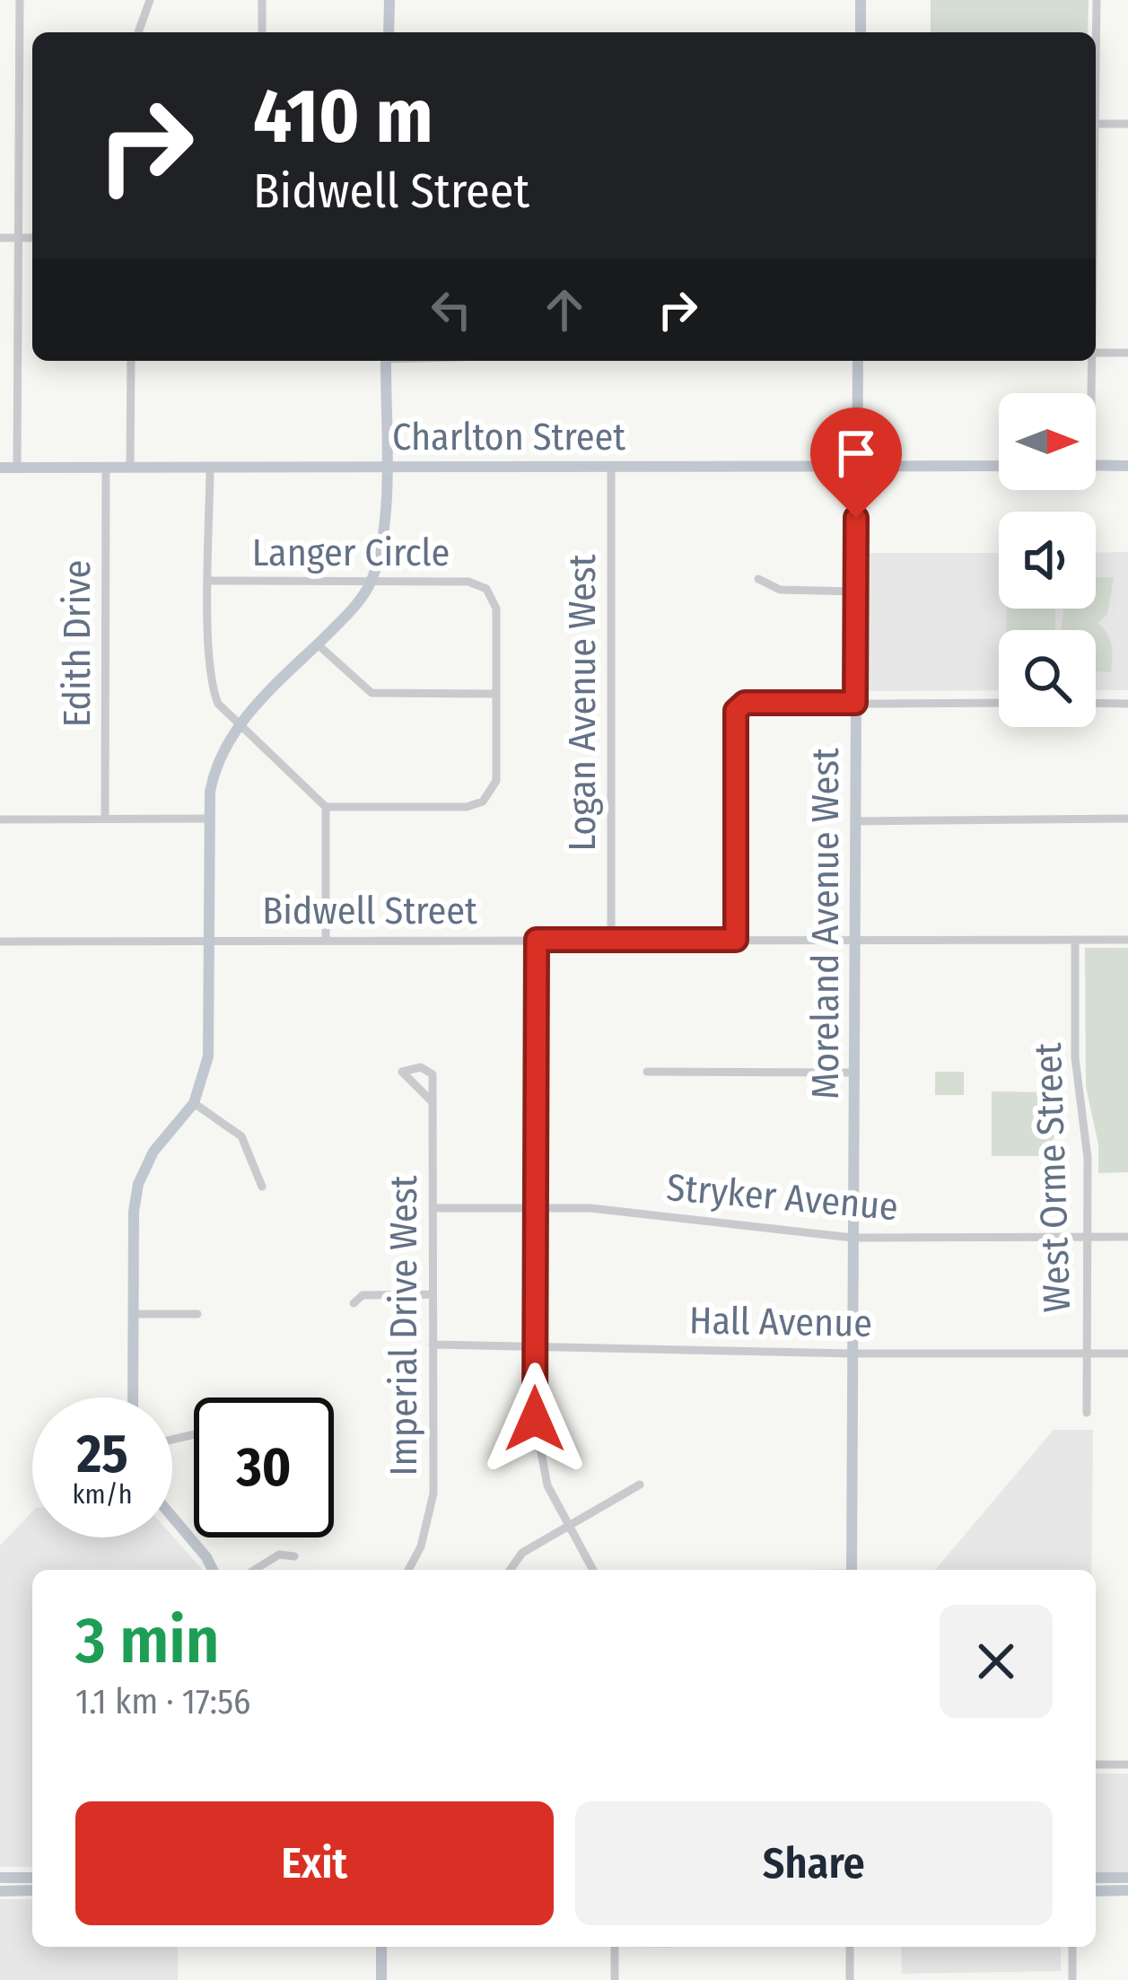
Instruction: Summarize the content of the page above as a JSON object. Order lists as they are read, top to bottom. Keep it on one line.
{"streets":{"street":["Charlton Street","Langer Circle","Edith Drive","Logan Avenue West","Bidwell Street","Moreland Avenue West","West Orme Street","Stryker Avenue","Hall Avenue","Imperial Drive West"]},"crossings":[["Charlton Street","Langer Circle"],["Charlton Street","Edith Drive"],["Charlton Street","Logan Avenue West"],["Charlton Street","Moreland Avenue West"],["Logan Avenue West","Bidwell Street"],["Bidwell Street","Moreland Avenue West"],["Bidwell Street","West Orme Street"],["Moreland Avenue West","Stryker Avenue"],["Moreland Avenue West","Hall Avenue"],["West Orme Street","Stryker Avenue"],["West Orme Street","Hall Avenue"],["Stryker Avenue","Imperial Drive West"],["Hall Avenue","Imperial Drive West"]],"north":"right","page":{"turn":["410 m","Bidwell Street"],"speed":"25 km/h","limit":"30","heading":["3 min","1.1 km · 17:56"],"buttons":["Exit","Share"]}}
